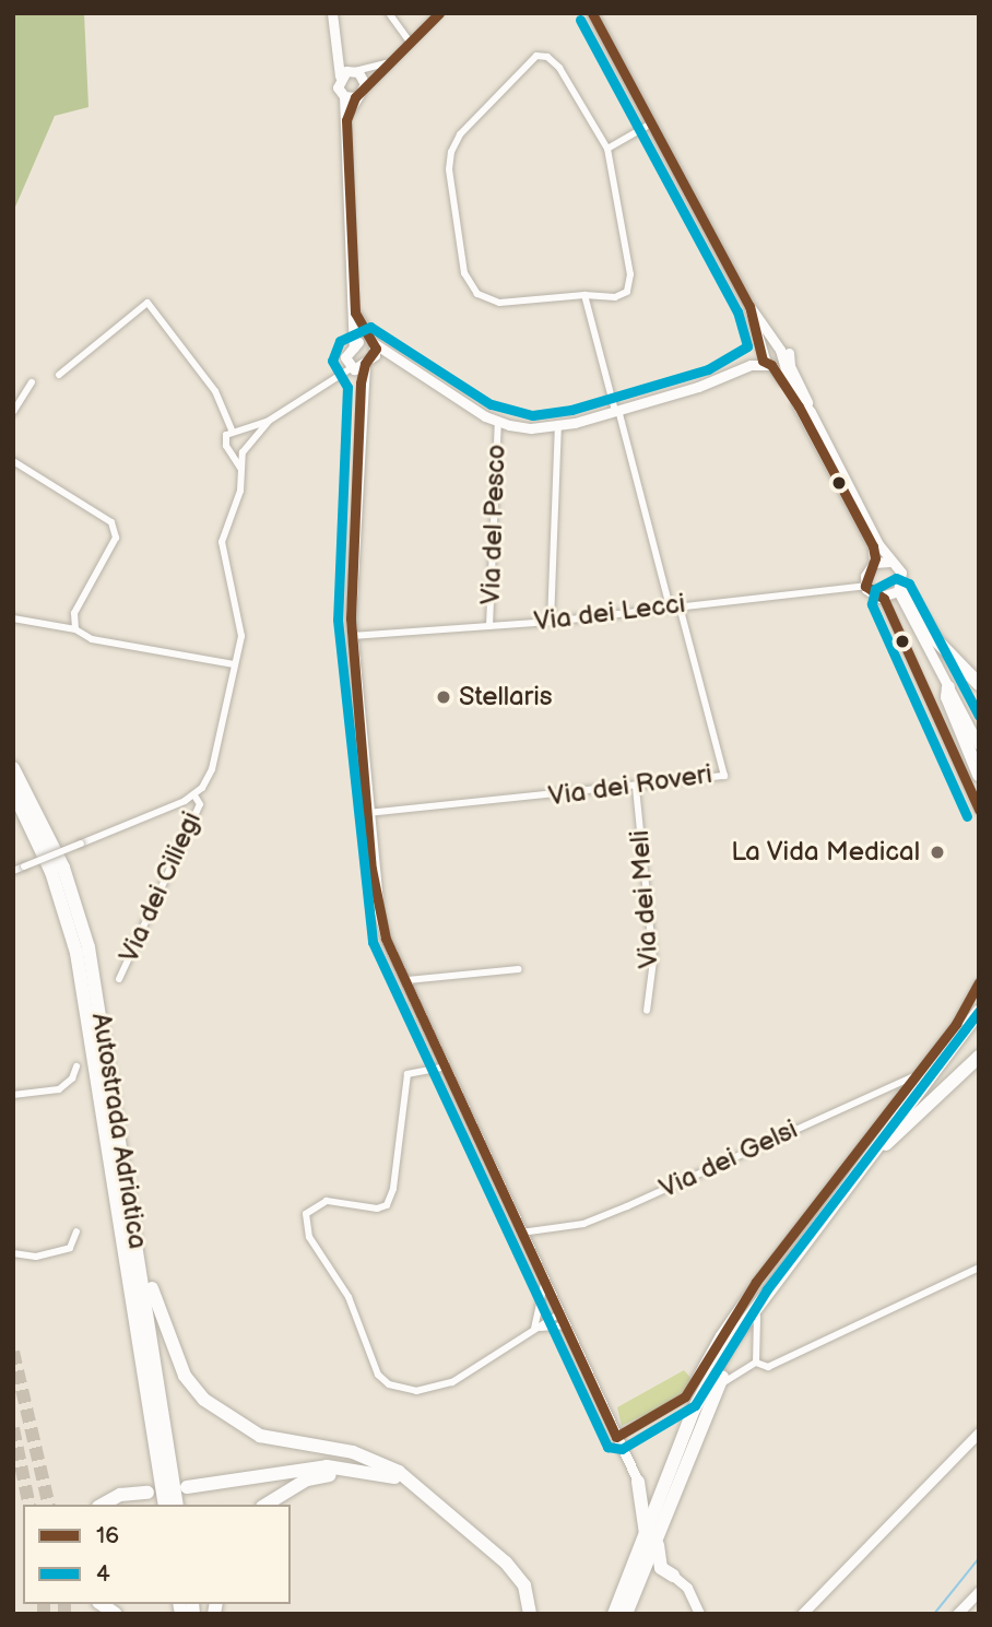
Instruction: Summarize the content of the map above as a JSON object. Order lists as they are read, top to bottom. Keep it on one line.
{"streets":{"highway":["Autostrada Adriatica"],"street":["Via del Pesco","Via dei Lecci","Via dei Roveri","Via dei Ciliegi","Via dei Meli","Via dei Gelsi"]},"crossings":[["Via del Pesco","Via dei Lecci"],["Via dei Lecci","Via dei Roveri"],["Via dei Roveri","Via dei Meli"]],"places":["Stellaris","La Vida Medical"],"lines":["transit line 16","transit line 4"],"legend":["16","4"]}
